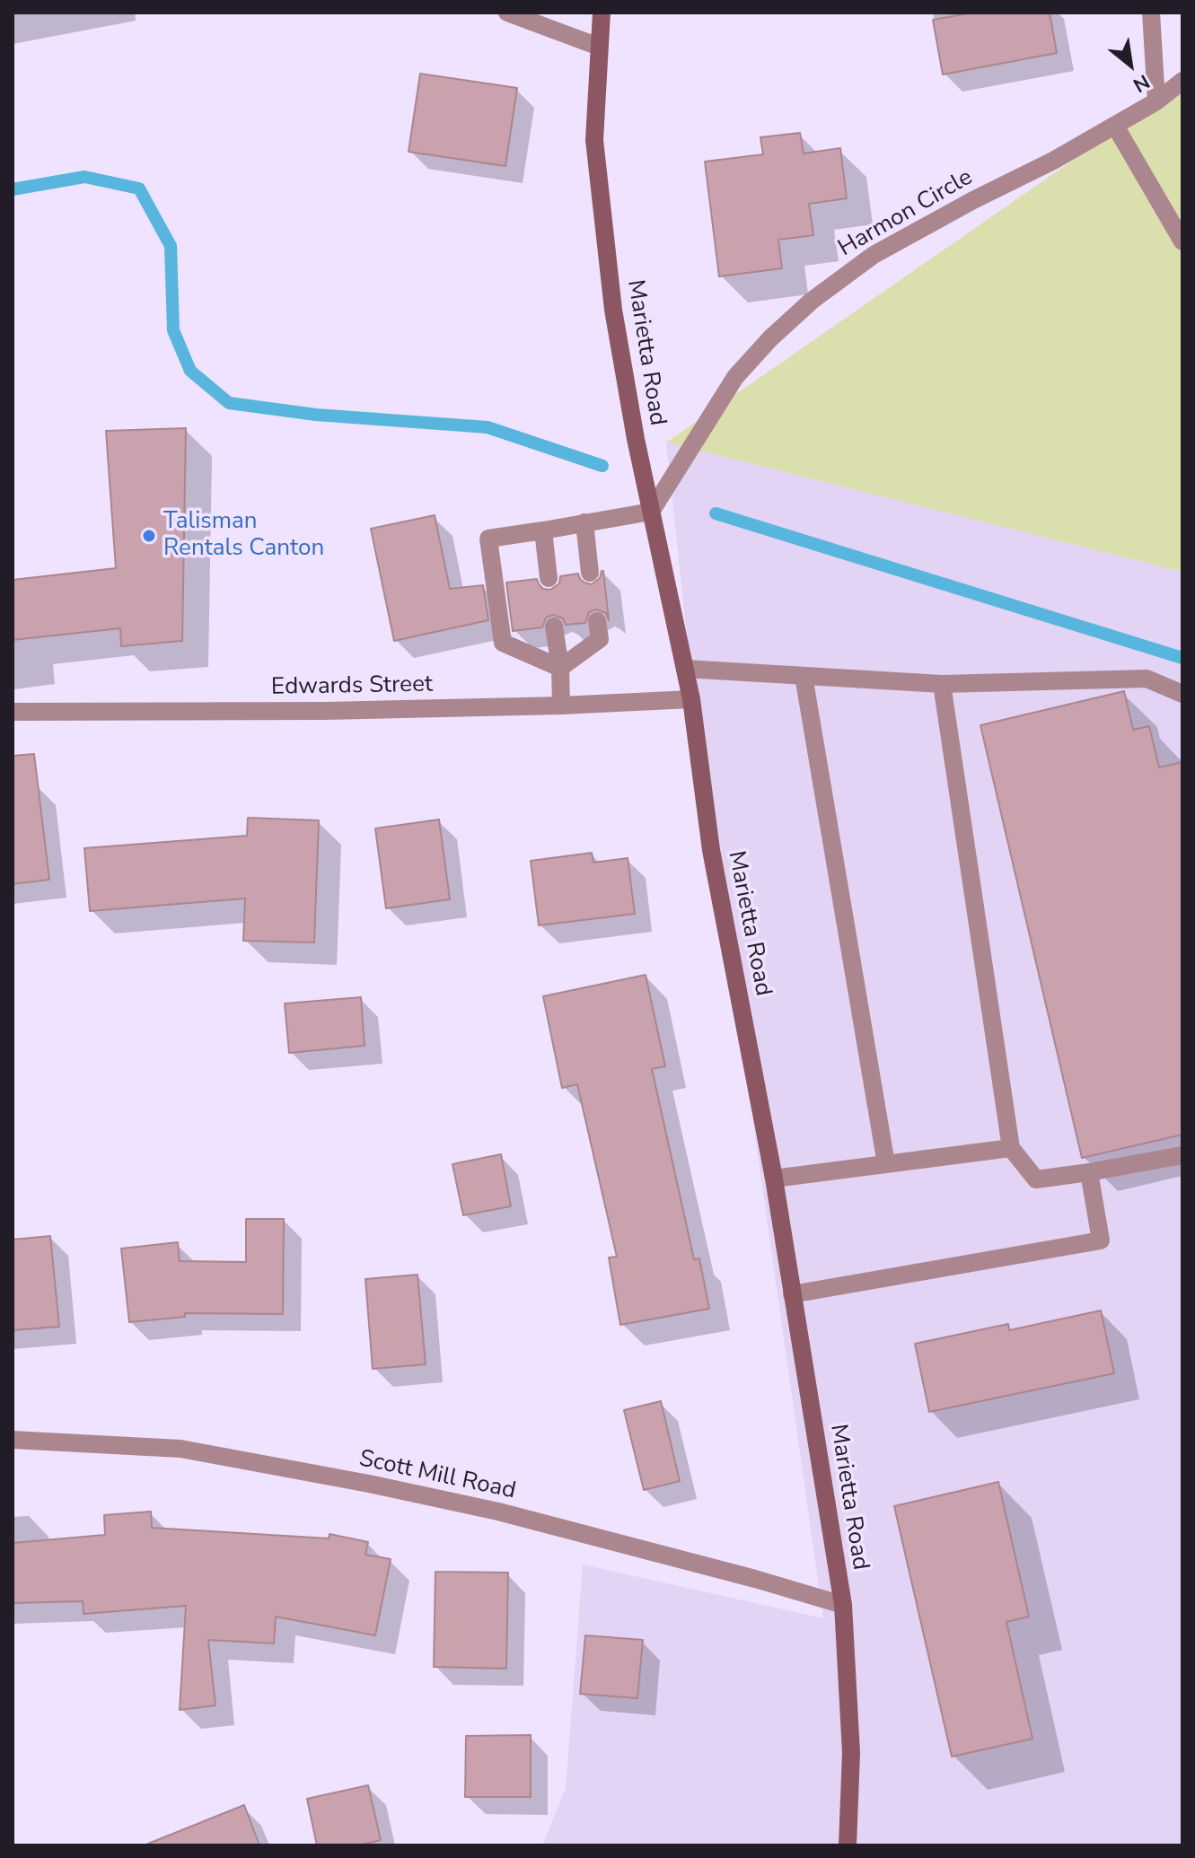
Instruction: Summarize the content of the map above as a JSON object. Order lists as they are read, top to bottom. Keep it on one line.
{"streets":{"street":["Harmon Circle","Marietta Road","Edwards Street","Scott Mill Road"]},"crossings":[["Harmon Circle","Marietta Road"],["Marietta Road","Edwards Street"],["Marietta Road","Scott Mill Road"]],"places":["Talisman Rentals Canton"],"north":"bottom right"}
